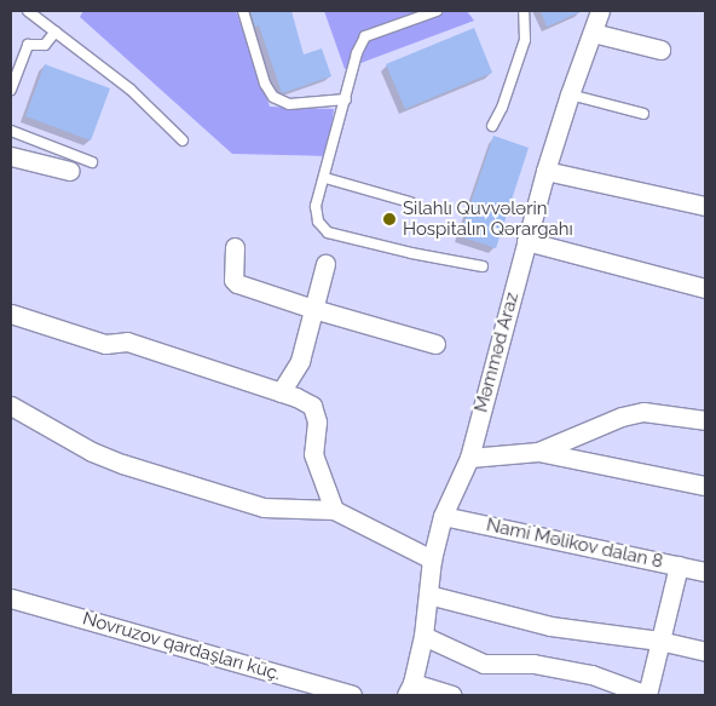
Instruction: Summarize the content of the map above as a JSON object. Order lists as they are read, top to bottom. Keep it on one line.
{"streets":{"street":["Məmməd Araz","Nami Məlikov dalan 8","Novruzov qardaşları küç."]},"crossings":[["Məmməd Araz","Nami Məlikov dalan 8"]],"places":["Silahlı Quvvələrin Hospitalın Qərargahı"]}
